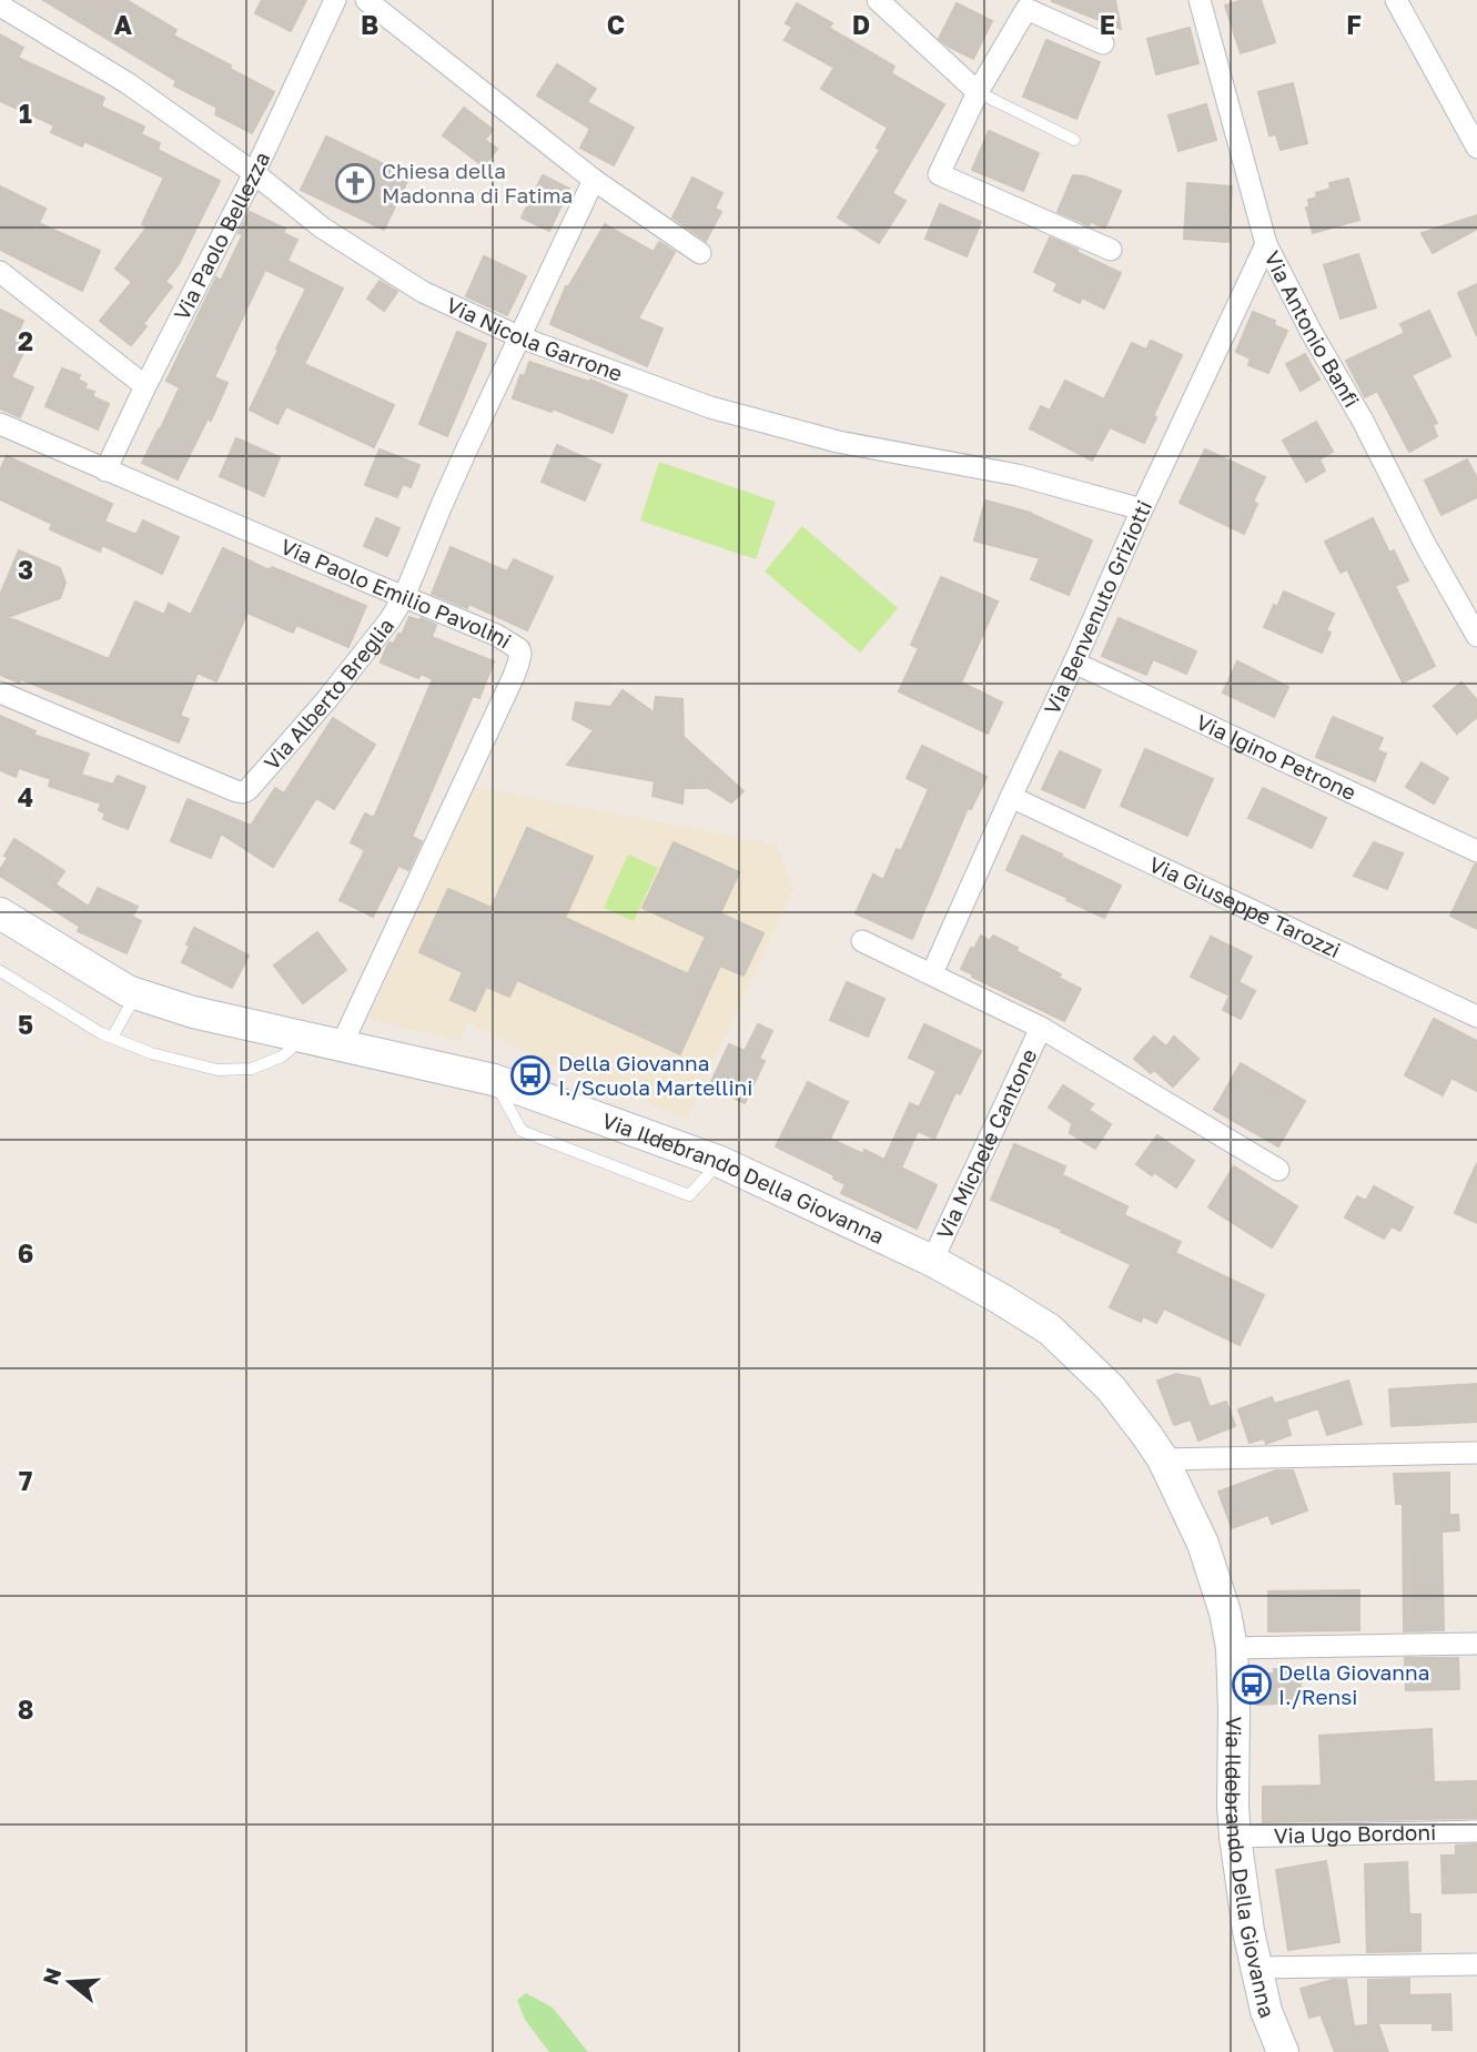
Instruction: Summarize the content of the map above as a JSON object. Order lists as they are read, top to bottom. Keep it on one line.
{"streets":{"street":["Via Paolo Bellezza","Via Antonio Banfi","Via Nicola Garrone","Via Paolo Emilio Pavolini","Via Benvenuto Griziotti","Via Alberto Breglia","Via Igino Petrone","Via Giuseppe Tarozzi","Via Michele Cantone","Via Ildebrando Della Giovanna","Via Ugo Bordoni"]},"crossings":[["Via Paolo Bellezza","Via Nicola Garrone"],["Via Paolo Bellezza","Via Paolo Emilio Pavolini"],["Via Antonio Banfi","Via Benvenuto Griziotti"],["Via Nicola Garrone","Via Benvenuto Griziotti"],["Via Nicola Garrone","Via Alberto Breglia"],["Via Paolo Emilio Pavolini","Via Alberto Breglia"],["Via Paolo Emilio Pavolini","Via Ildebrando Della Giovanna"],["Via Benvenuto Griziotti","Via Igino Petrone"],["Via Benvenuto Griziotti","Via Giuseppe Tarozzi"],["Via Michele Cantone","Via Ildebrando Della Giovanna"],["Via Ildebrando Della Giovanna","Via Ugo Bordoni"]],"places":{"church":["Chiesa della Madonna di Fatima"],"bus stop":["Della Giovanna I./Scuola Martellini","Della Giovanna I./Rensi"]},"north":"left","grid":{"columns":["A","B","C","D","E","F"],"rows":["1","2","3","4","5","6","7","8"]}}
